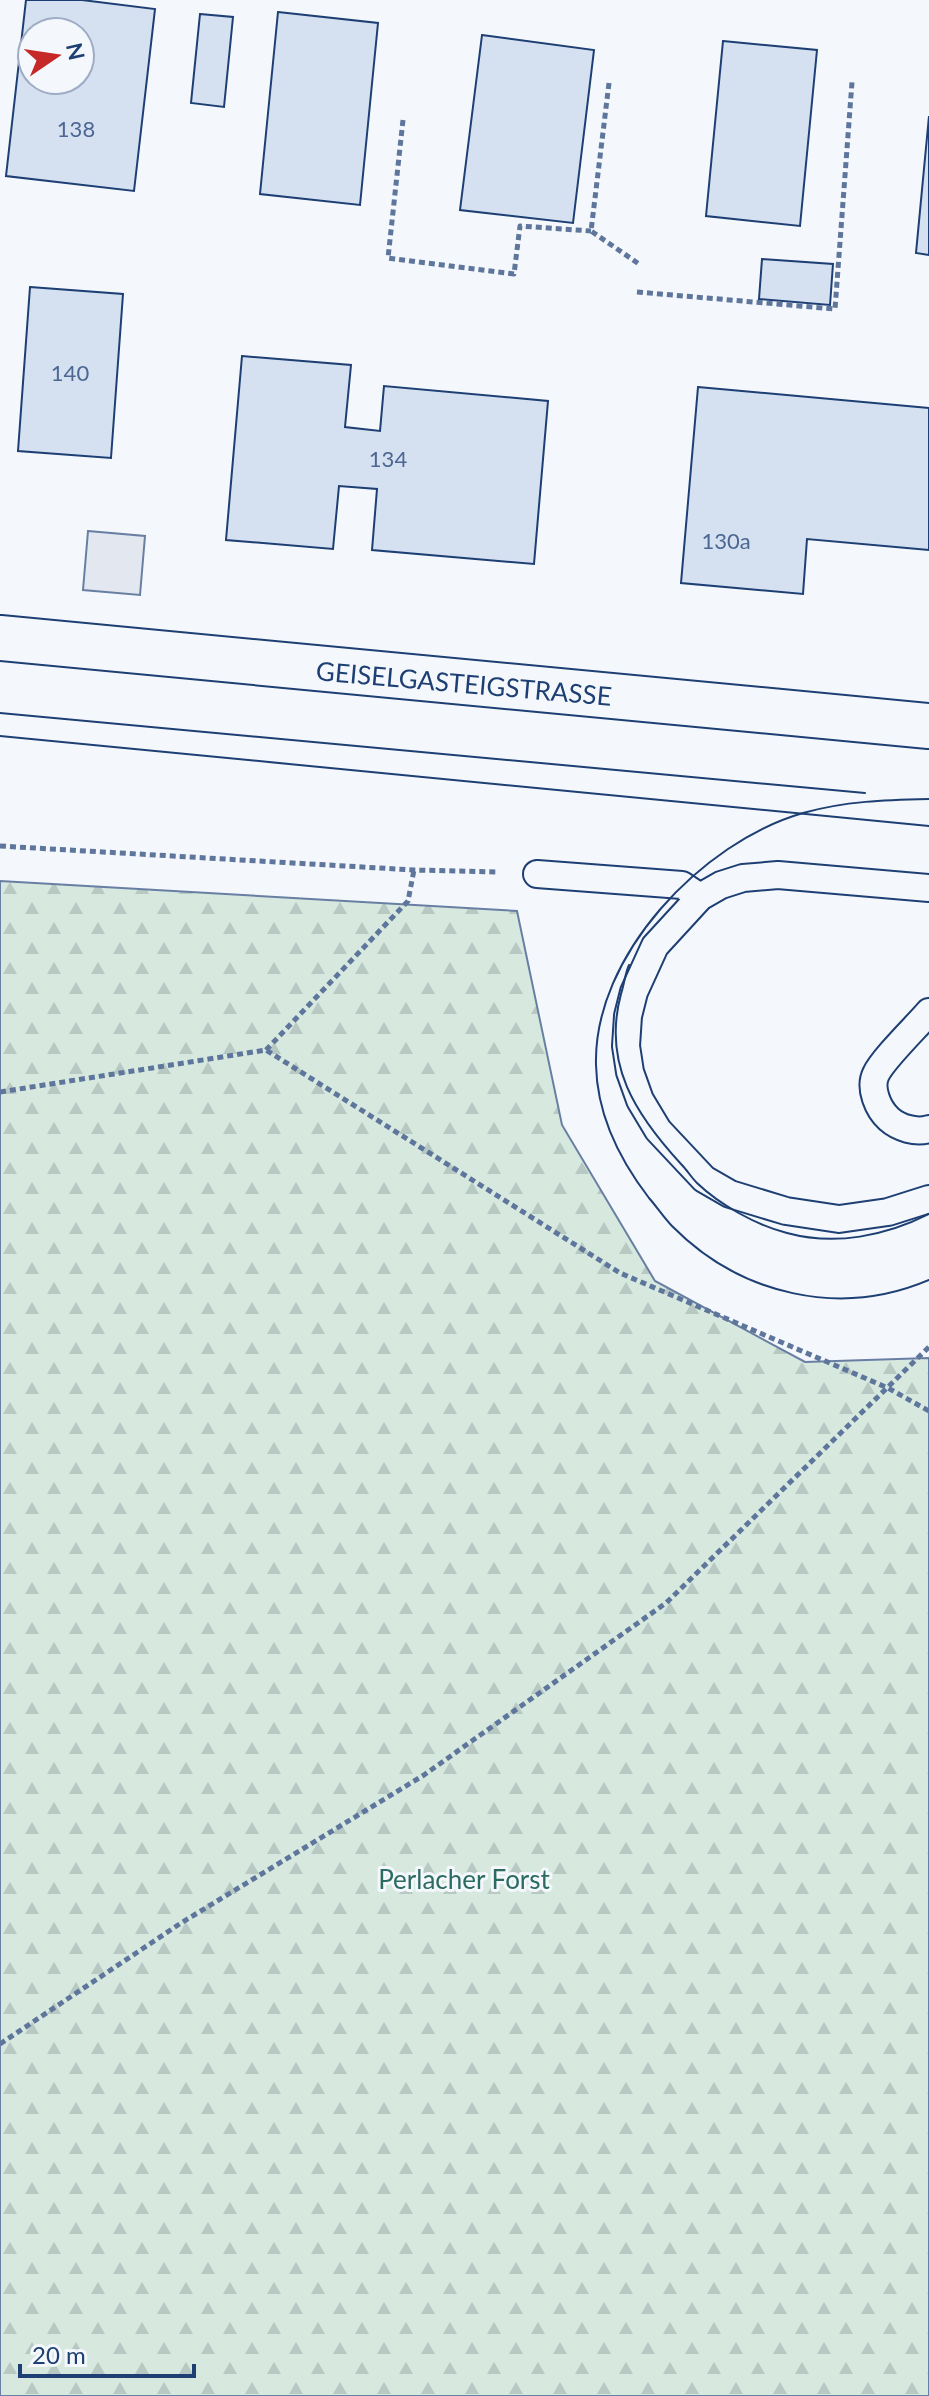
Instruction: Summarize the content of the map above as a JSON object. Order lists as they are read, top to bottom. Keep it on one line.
{"streets":{"main road":["GEISELGASTEIGSTRASSE"]},"parks":["Perlacher Forst"],"house_numbers":["138","140","134","130a"],"scale_bar":"20 m","north":"right"}
